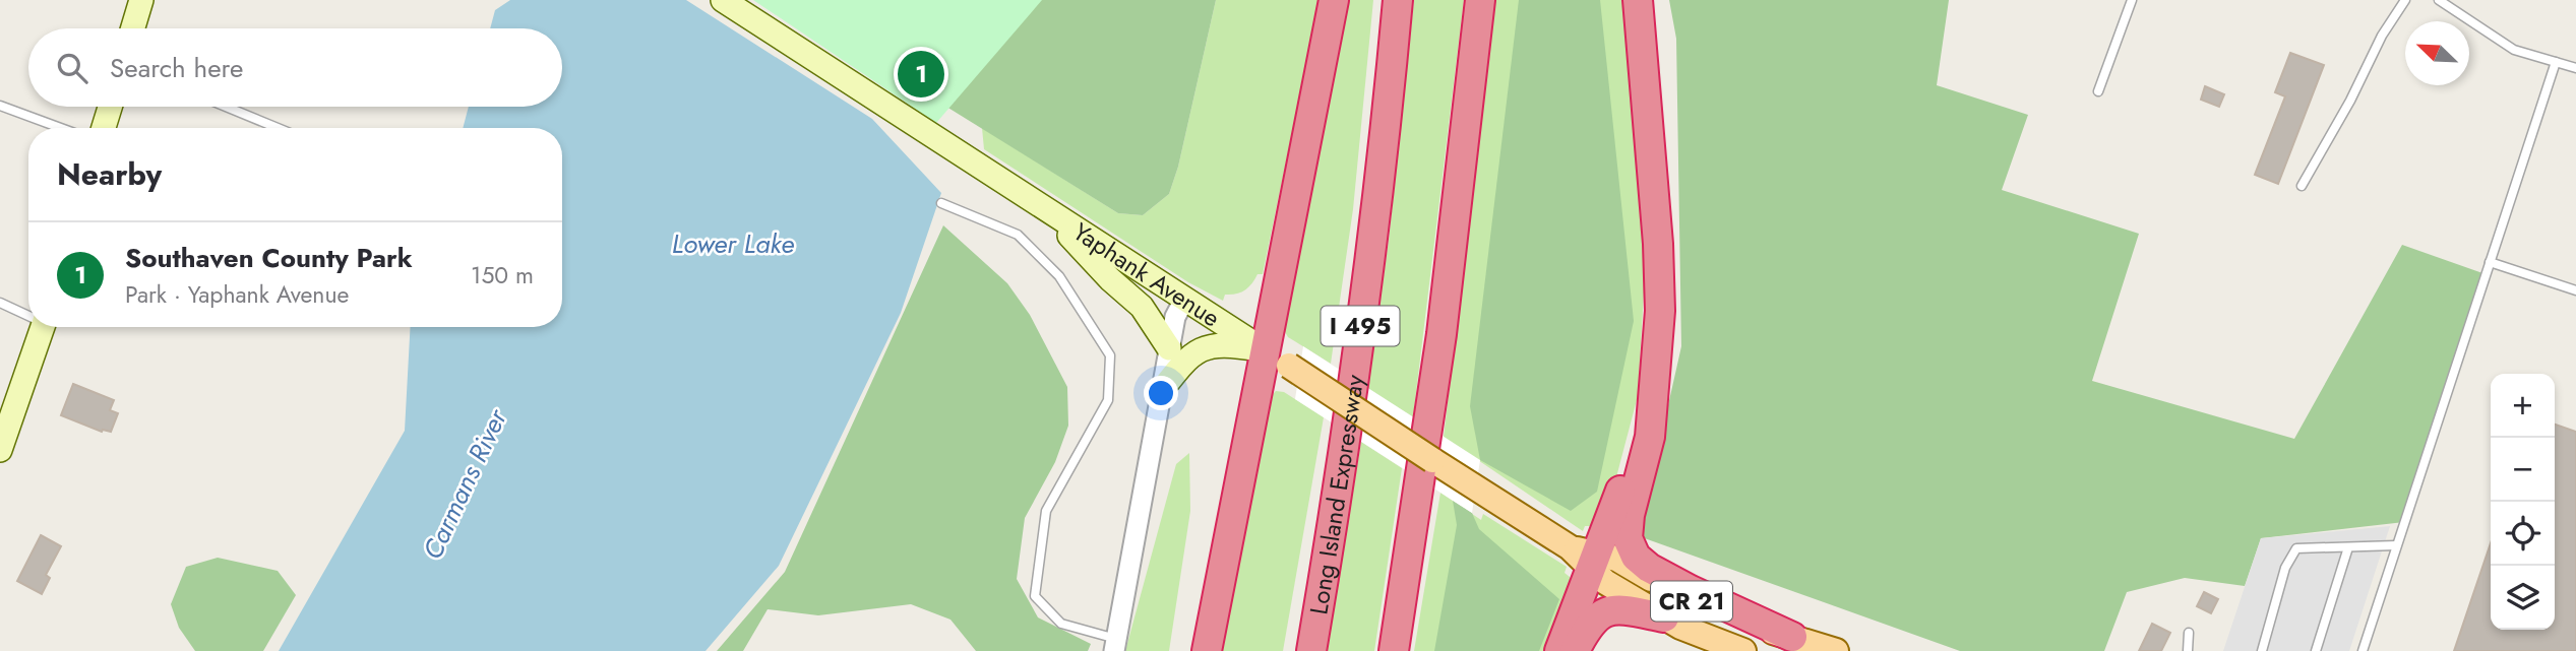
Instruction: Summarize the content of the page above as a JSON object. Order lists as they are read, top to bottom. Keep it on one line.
{"streets":{"highway":["I 495","Long Island Expressway"],"main road":["Yaphank Avenue","CR 21"]},"water":["Lower Lake","Carmans River"],"north":"top left","page":{"search":"Search here","pins":"1","heading":"Nearby","list":[{"mark":"1","name":"Southaven County Park","note":"Park · Yaphank Avenue","value":"150 m"}],"map_buttons":["+","−"]}}
